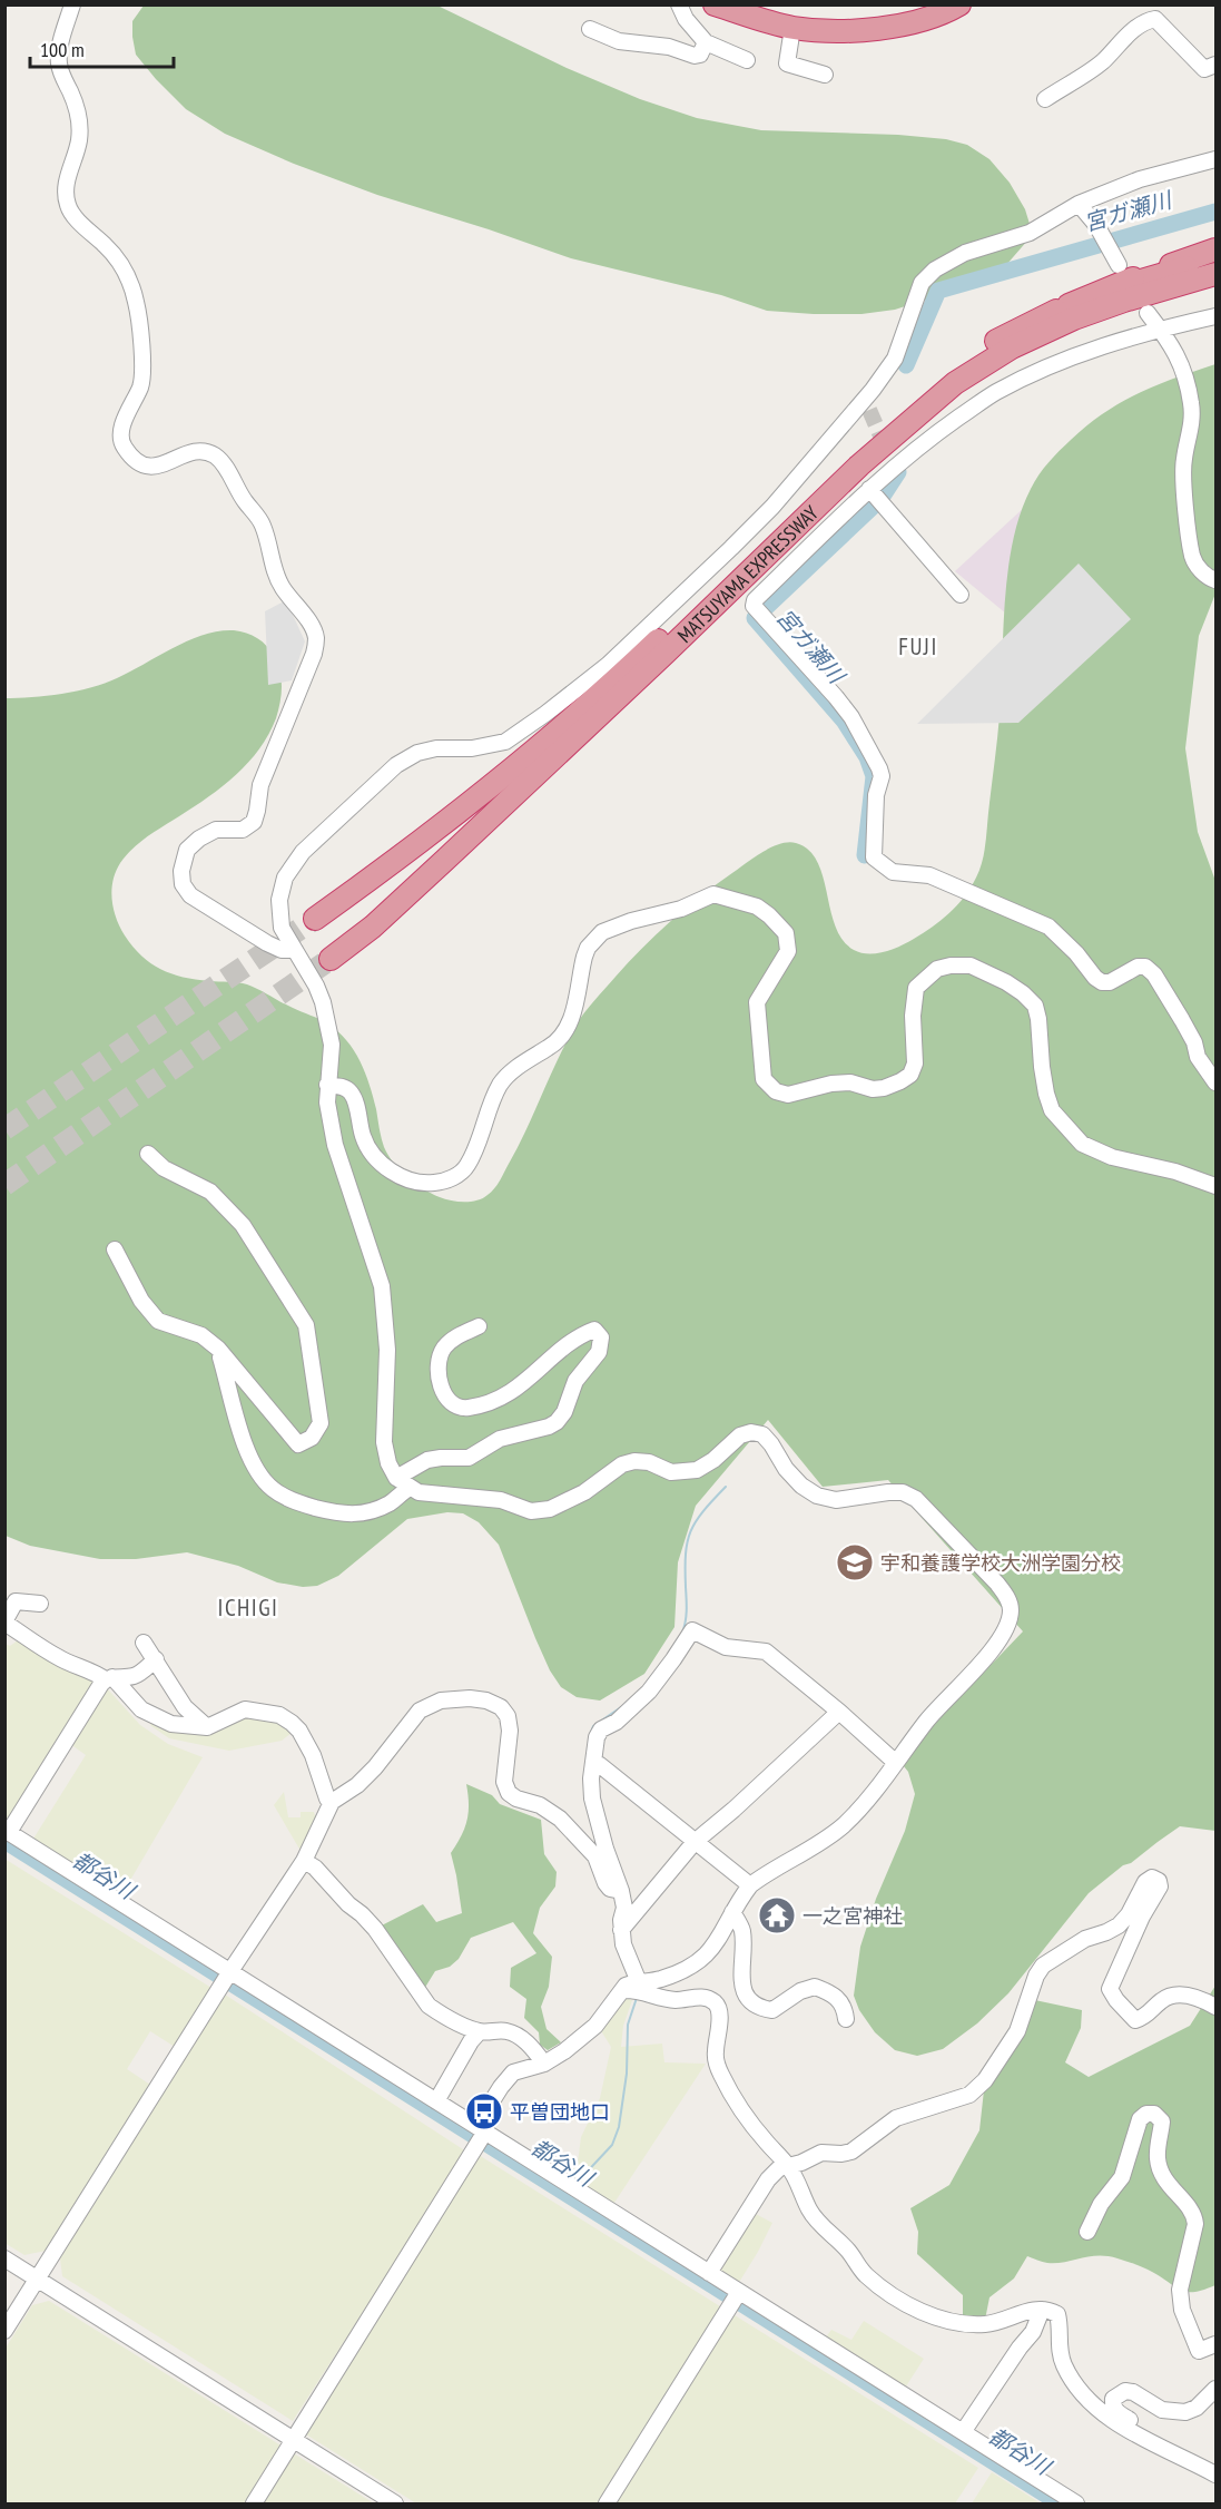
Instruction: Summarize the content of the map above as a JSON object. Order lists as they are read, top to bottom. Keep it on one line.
{"streets":{"highway":["MATSUYAMA EXPRESSWAY"]},"districts":["FUJI","ICHIGI"],"water":["宮ガ瀬川","都谷川"],"places":{"school or university":["宇和養護学校大洲学園分校"],"temple":["一之宮神社"],"bus stop":["平曽団地口"]},"scale_bar":"100 m"}
